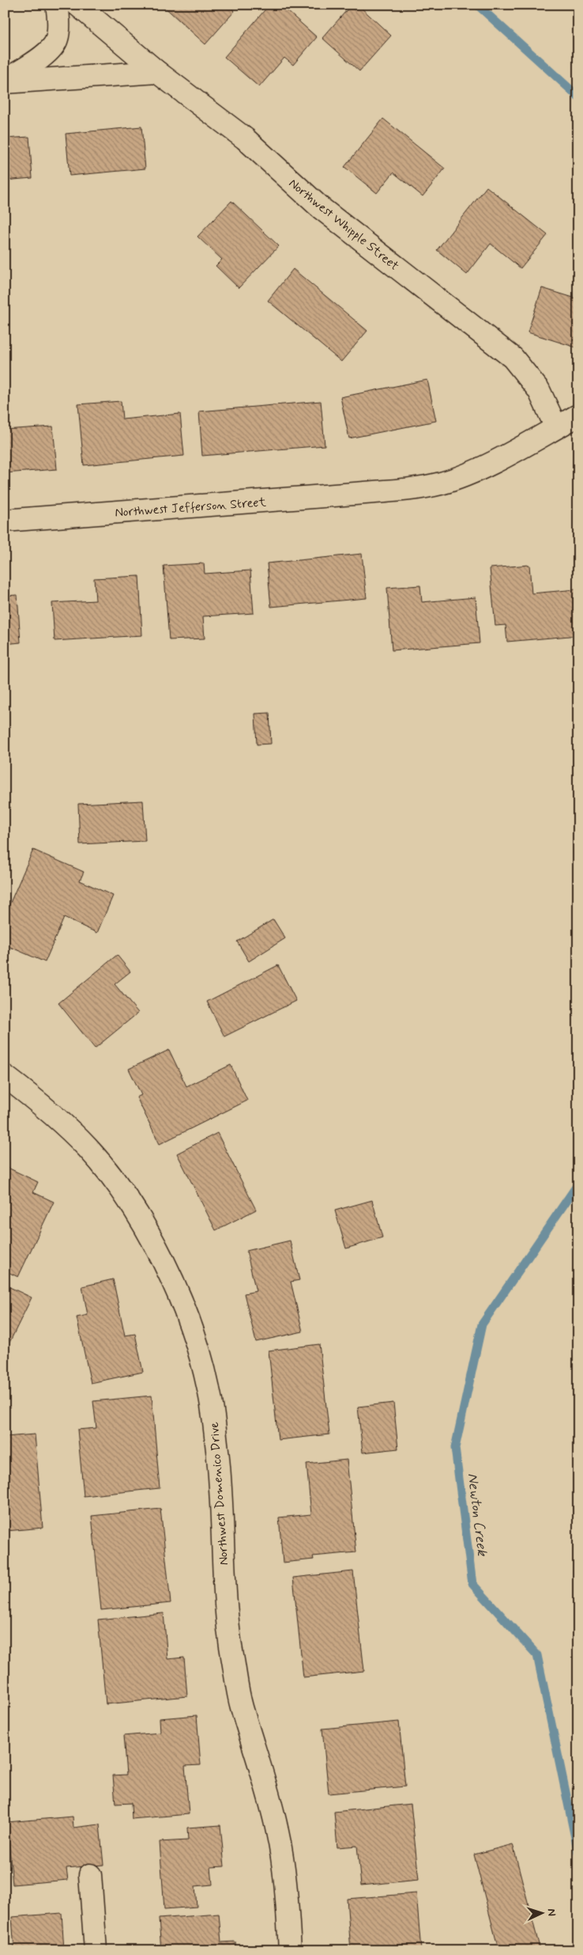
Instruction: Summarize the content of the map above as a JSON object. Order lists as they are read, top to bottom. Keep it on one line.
{"streets":{"street":["Northwest Whipple Street","Northwest Jefferson Street","Northwest Domenico Drive"]},"crossings":[["Northwest Whipple Street","Northwest Jefferson Street"]],"water":["Newton Creek"],"north":"right"}
